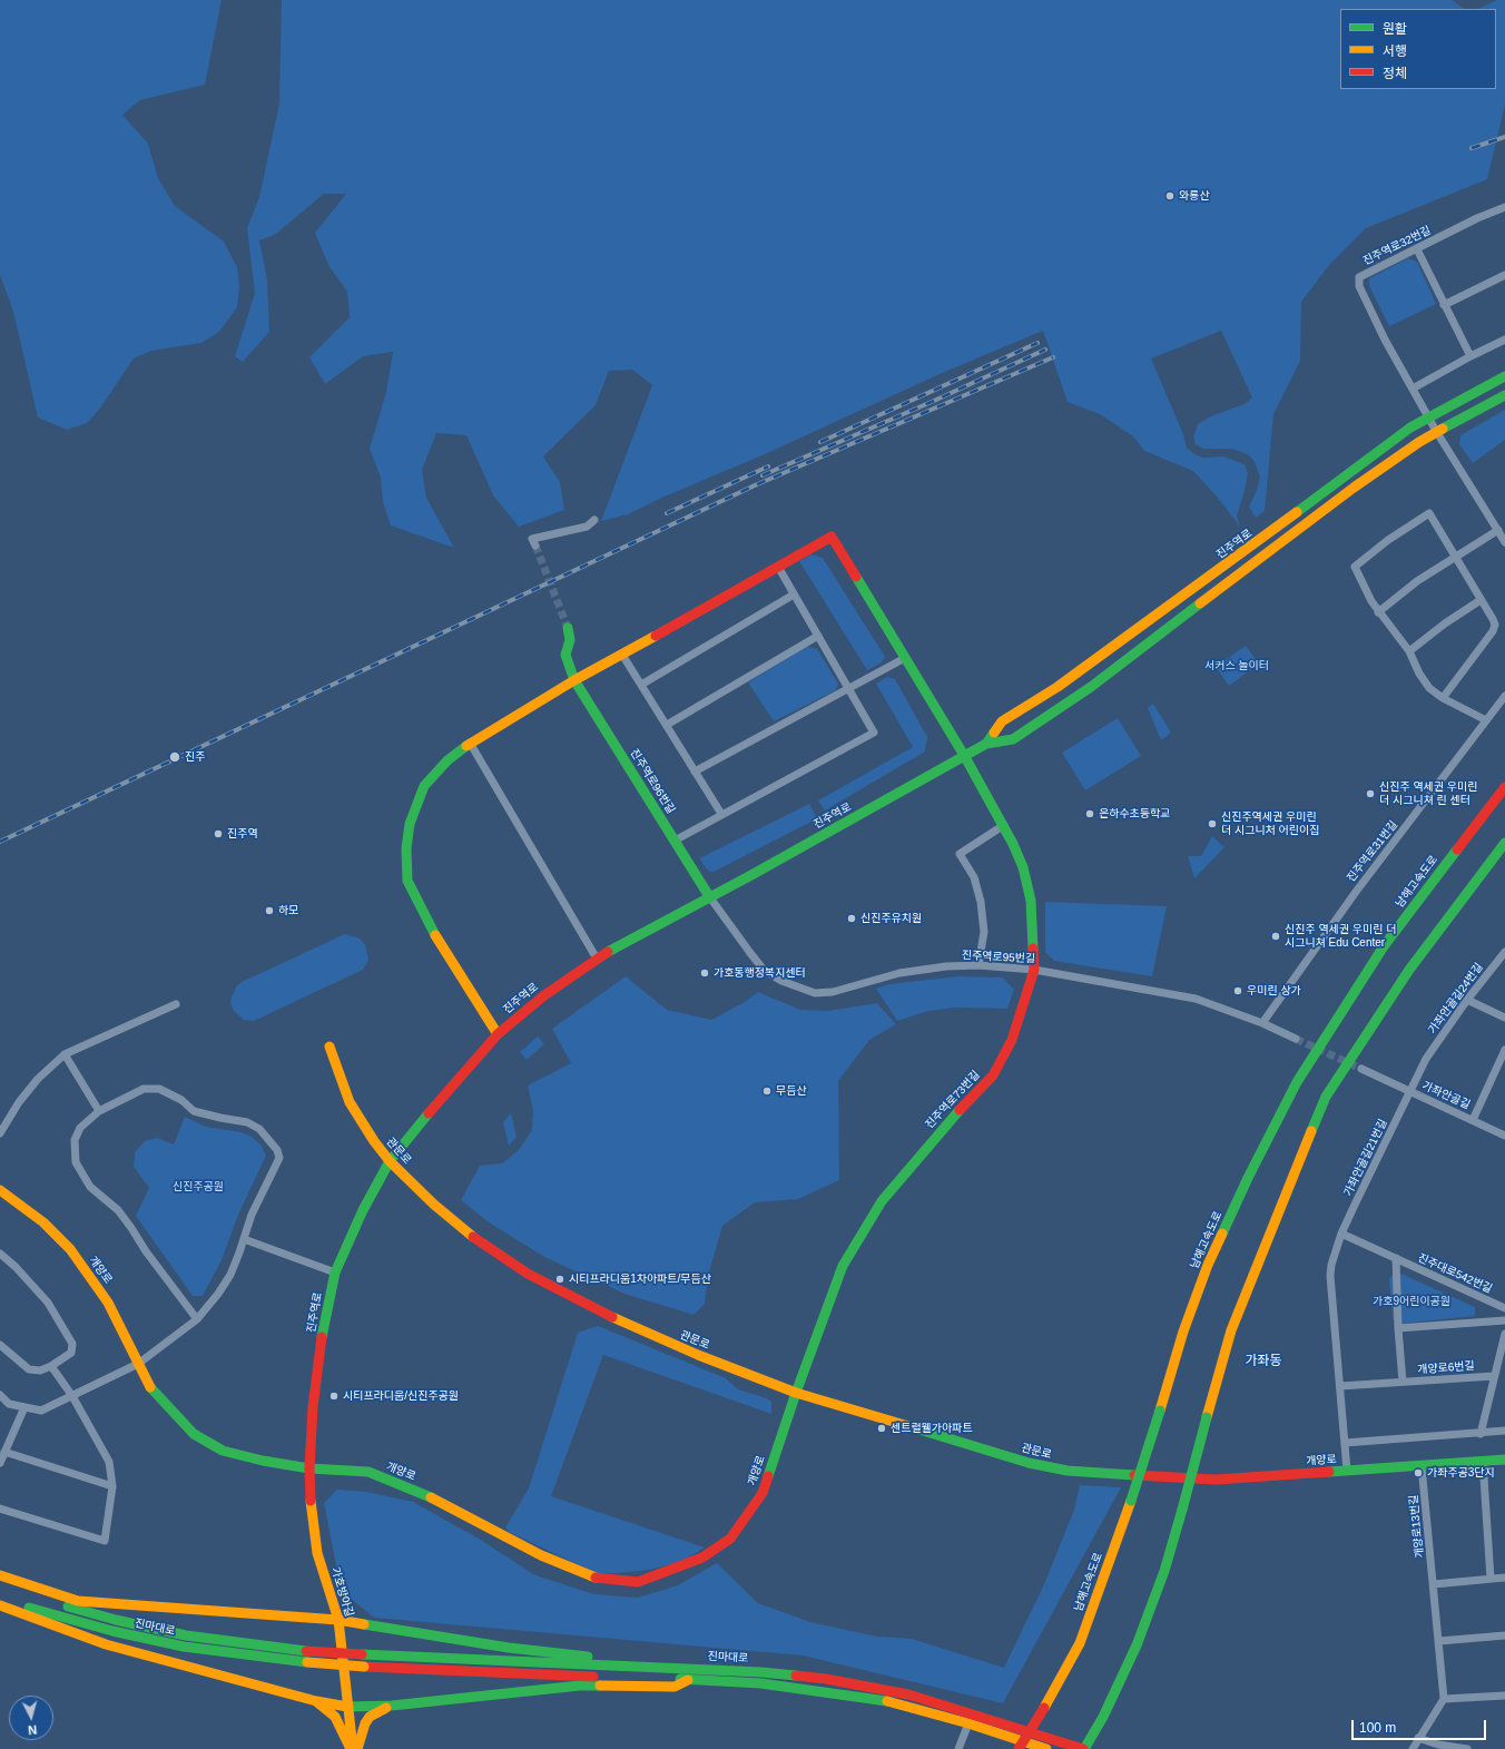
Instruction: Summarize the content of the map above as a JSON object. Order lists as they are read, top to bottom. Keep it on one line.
{"streets":{"main road":["진주역로","진주역로96번길","남해고속도로","진주역로73번길","관문로","개양로","가호방아길","진마대로"],"street":["진주역로32번길","진주역로31번길","진주역로95번길","가좌안골길24번길","가좌안골길","가좌안골길21번길","진주대로542번길","개양로6번길","개양로13번길"]},"crossings":[["진주역로32번길","진주역로"],["진주역로","진주역로96번길"],["진주역로","진주역로95번길"],["진주역로","진주역로73번길"],["진주역로","관문로"],["진주역로","개양로"],["진주역로","가호방아길"],["진주역로96번길","진주역로95번길"],["진주역로31번길","진주역로95번길"],["진주역로95번길","진주역로73번길"],["가좌안골길24번길","가좌안골길"],["가좌안골길","가좌안골길21번길"],["진주역로73번길","관문로"],["진주역로73번길","개양로"],["관문로","개양로"],["가좌안골길21번길","진주대로542번길"],["개양로","개양로13번길"],["개양로","가호방아길"]],"districts":["가좌동"],"parks":["서커스 놀이터","신진주공원","가호9어린이공원"],"places":["와룡산","진주","신진주 역세권 우미린 더 시그니쳐 린 센터","은하수초등학교","신진주역세권 우미린 더 시그니처 어린이집","진주역","하모","신진주유치원","신진주 역세권 우미린 더 시그니쳐 Edu Center","가호동행정복지센터","우미린 상가","무듬산","시티프라디움1차아파트/무듬산","시티프라디움/신진주공원","센트럴웰가아파트","가좌주공3단지"],"legend":["원활","서행","정체"],"scale_bar":"100 m","north":"bottom"}
